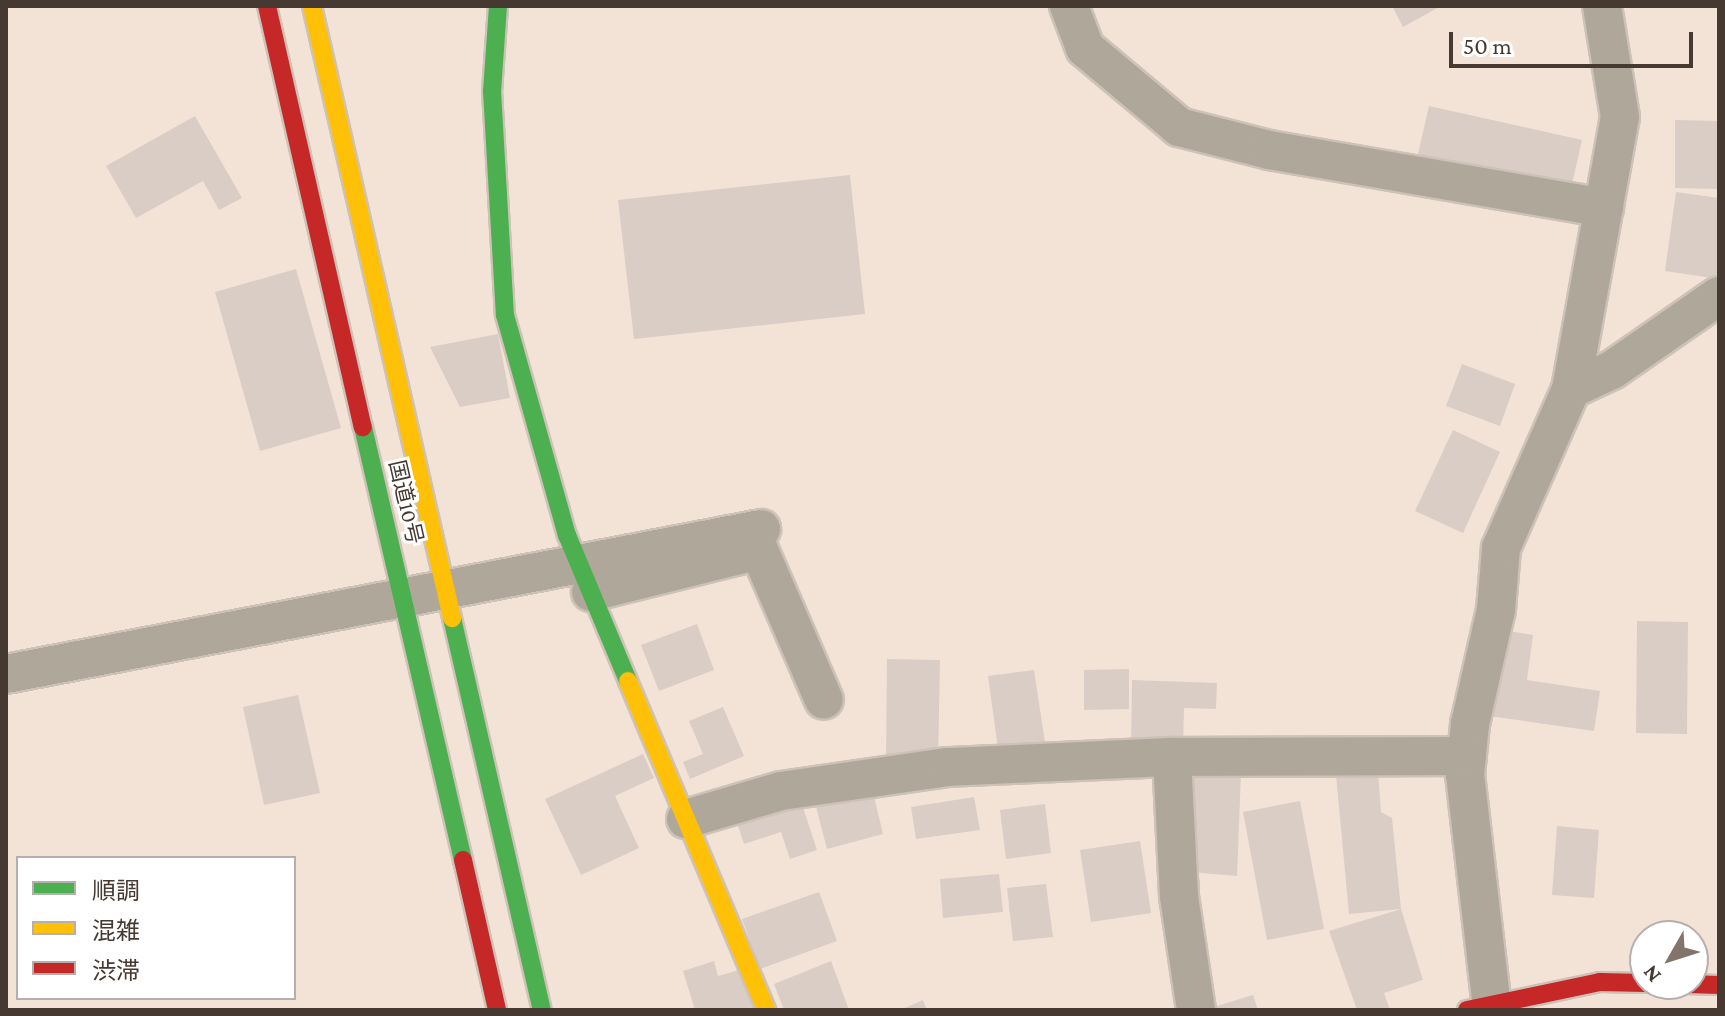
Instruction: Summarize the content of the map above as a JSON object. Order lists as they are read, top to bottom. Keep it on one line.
{"streets":{"main road":["国道10号"]},"legend":["順調","混雑","渋滞"],"scale_bar":"50 m","north":"bottom left"}
